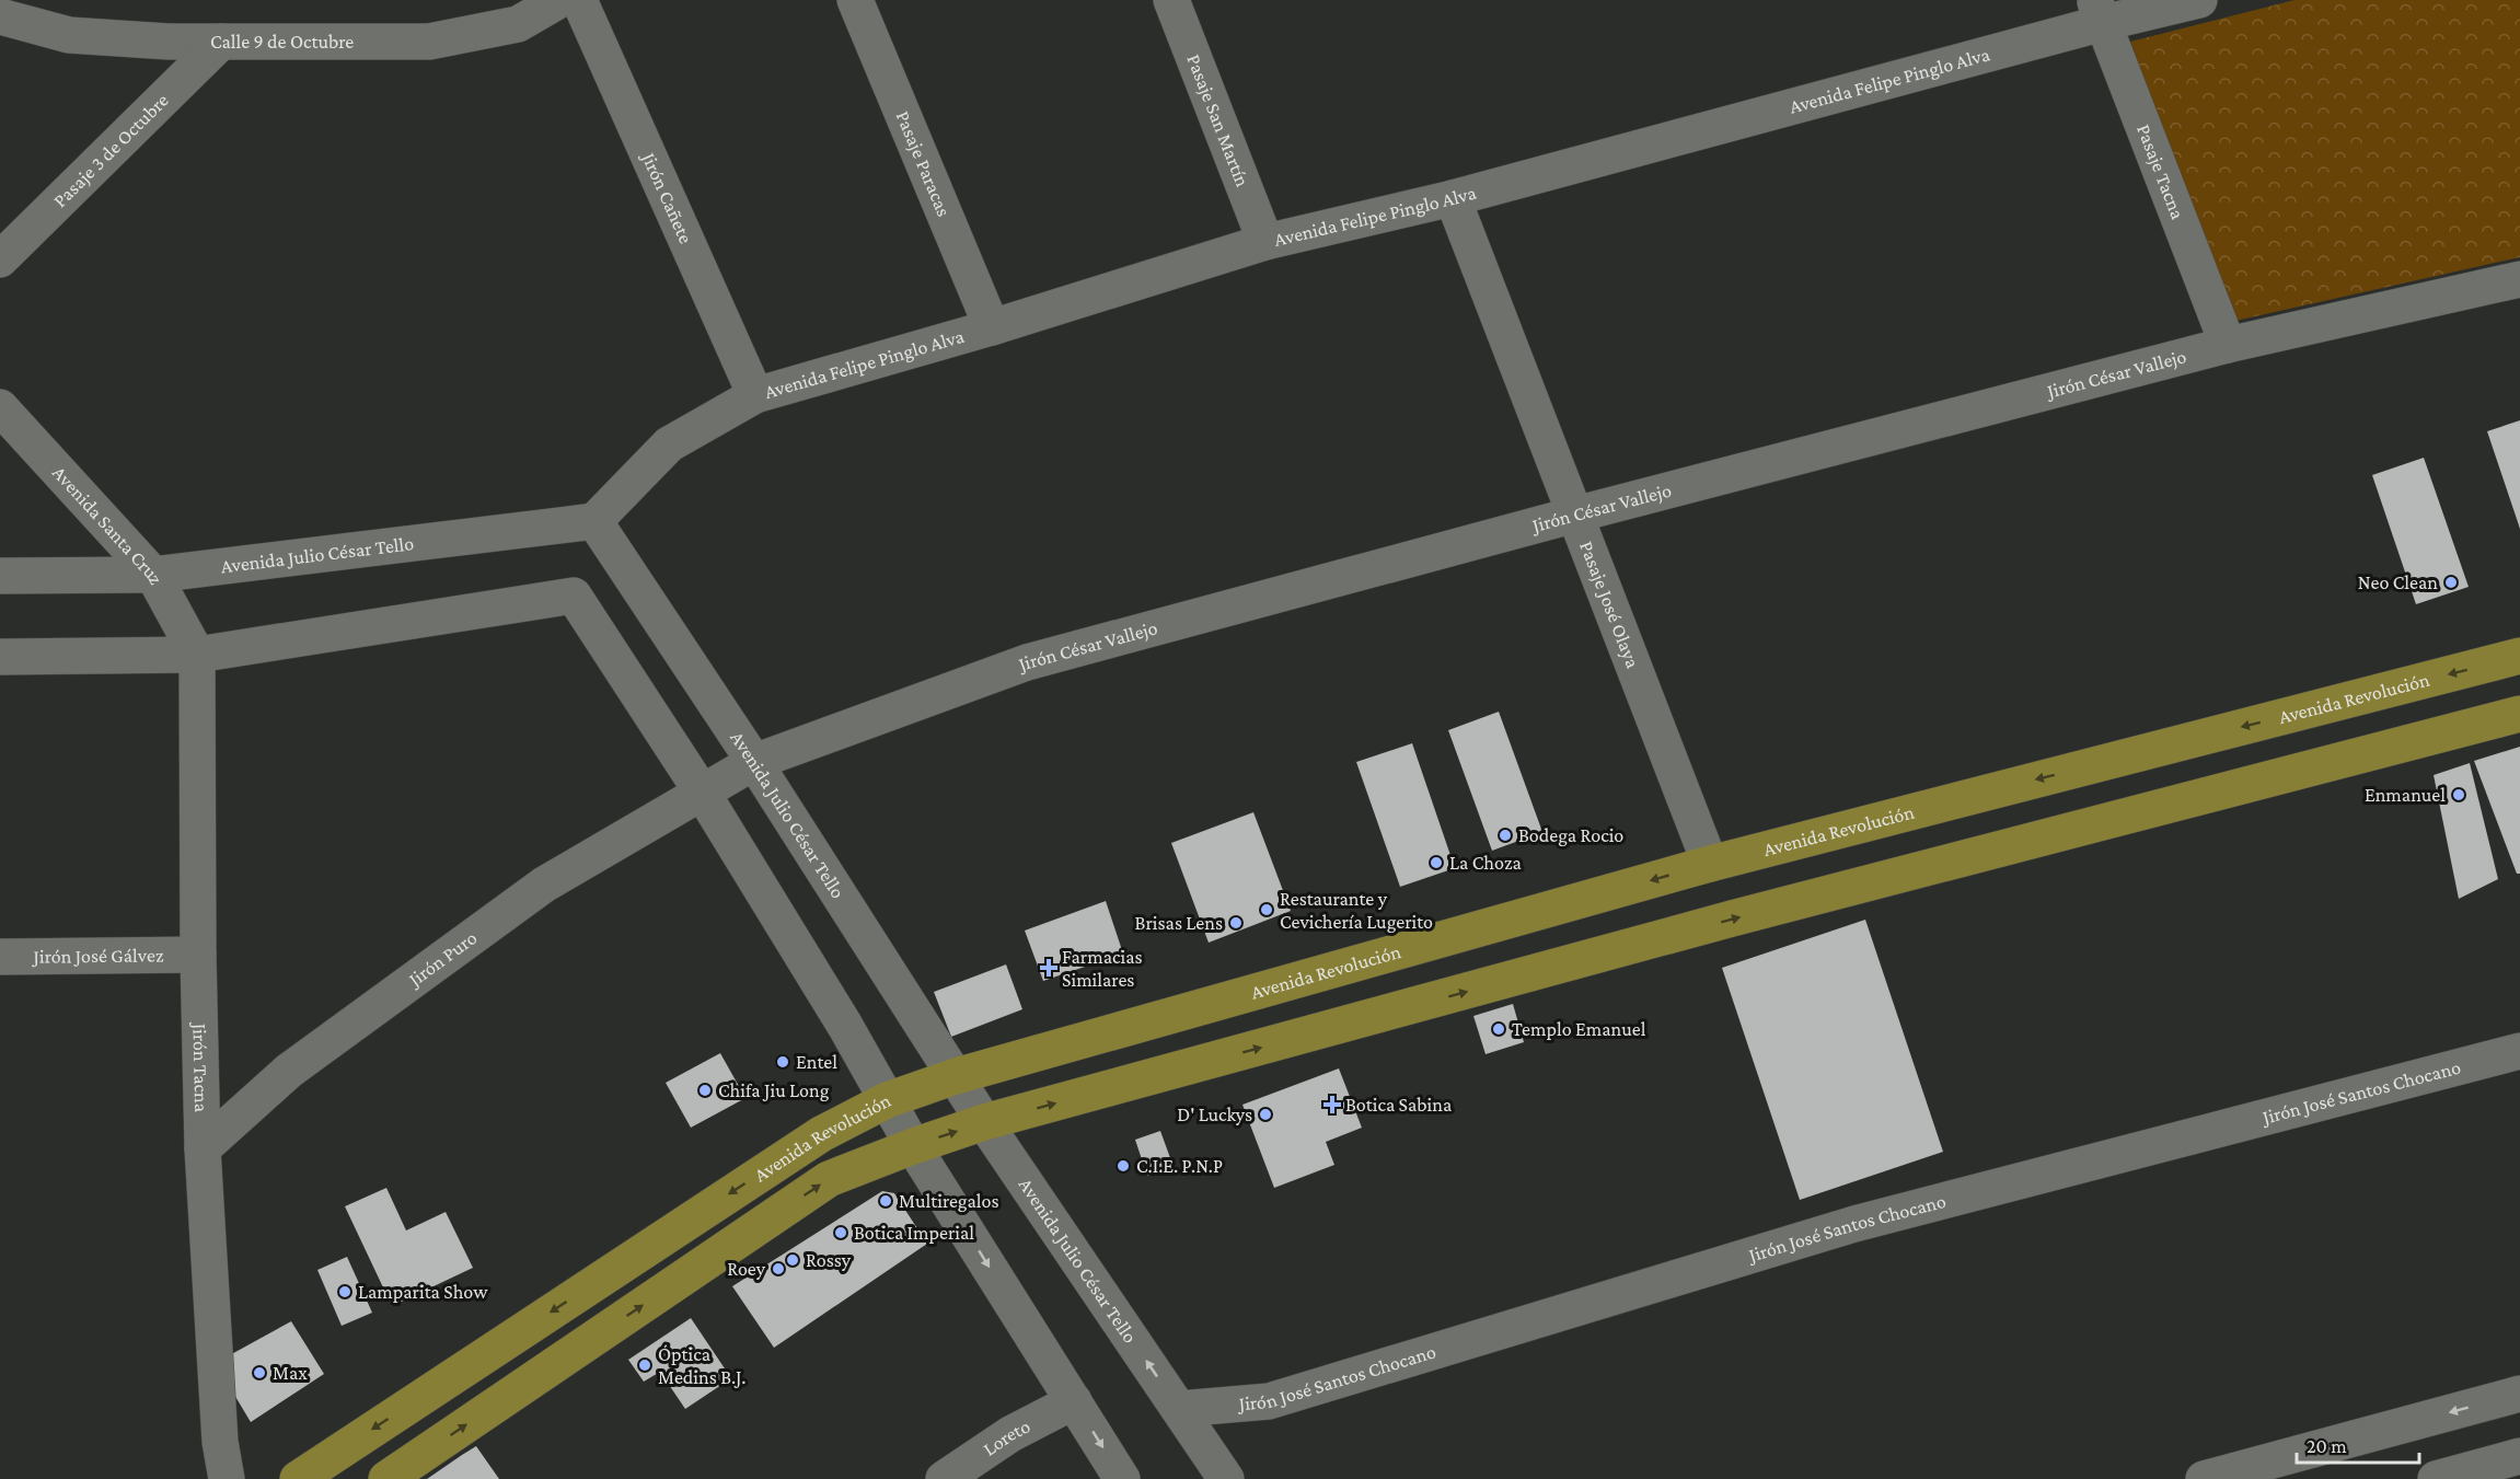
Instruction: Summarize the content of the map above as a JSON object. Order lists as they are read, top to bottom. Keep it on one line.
{"streets":{"main road":["Avenida Revolución"],"street":["Calle 9 de Octubre","Avenida Felipe Pinglo Alva","Pasaje San Martín","Pasaje 3 de Octubre","Pasaje Paracas","Pasaje Tacna","Jirón Cañete","Jirón César Vallejo","Avenida Santa Cruz","Avenida Julio César Tello","Pasaje José Olaya","Jirón José Gálvez","Jirón Puro","Jirón Tacna","Jirón José Santos Chocano","Loreto"]},"crossings":[["Calle 9 de Octubre","Pasaje 3 de Octubre"],["Avenida Felipe Pinglo Alva","Pasaje San Martín"],["Avenida Felipe Pinglo Alva","Pasaje Paracas"],["Avenida Felipe Pinglo Alva","Pasaje Tacna"],["Avenida Felipe Pinglo Alva","Jirón Cañete"],["Avenida Felipe Pinglo Alva","Avenida Julio César Tello"],["Avenida Felipe Pinglo Alva","Pasaje José Olaya"],["Pasaje Tacna","Jirón César Vallejo"],["Jirón César Vallejo","Avenida Julio César Tello"],["Jirón César Vallejo","Pasaje José Olaya"],["Jirón César Vallejo","Jirón Puro"],["Avenida Santa Cruz","Avenida Julio César Tello"],["Avenida Santa Cruz","Jirón Tacna"],["Avenida Julio César Tello","Avenida Revolución"],["Avenida Julio César Tello","Jirón José Santos Chocano"],["Pasaje José Olaya","Avenida Revolución"],["Jirón José Gálvez","Jirón Tacna"],["Jirón Puro","Jirón Tacna"]],"places":{"other":["Neo Clean","Enmanuel","Bodega Rocio","La Choza","Restaurante y Cevichería Lugerito","Brisas Lens","Templo Emanuel","Entel","Chifa Jiu Long","D' Luckys","C.I.E. P.N.P","Multiregalos","Botica Imperial","Rossy","Roey","Lamparita Show","Óptica Medins B.J.","Max"],"health":["Farmacias Similares","Botica Sabina"]},"scale_bar":"20 m"}
